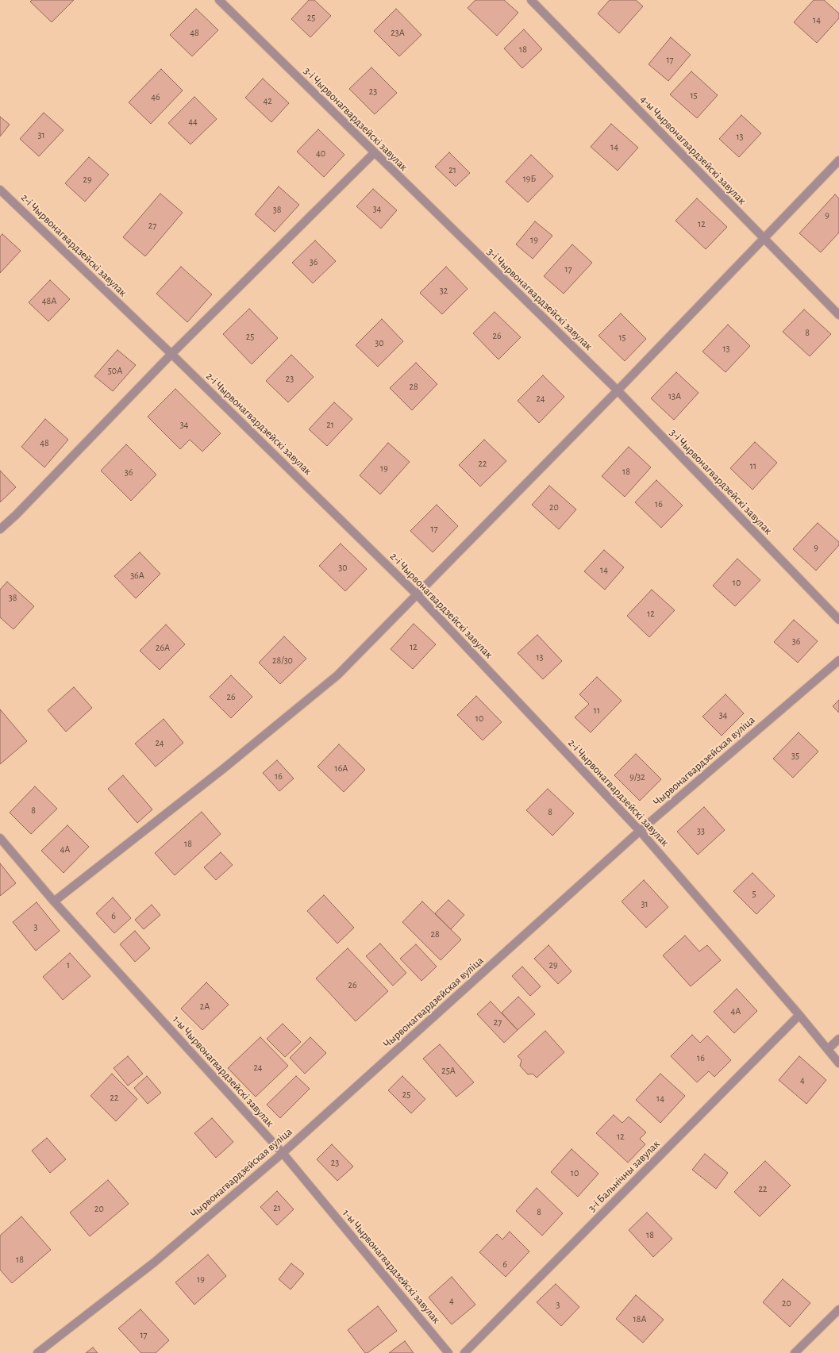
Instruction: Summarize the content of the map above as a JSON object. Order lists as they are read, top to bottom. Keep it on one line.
{"streets":{"street":["3-і Чырвонагвардзейскі завулак","4-ы Чырвонагвардзейскі завулак","2-і Чырвонагвардзейскі завулак","Чырвонагвардзейская вуліца","1-ы Чырвонагвардзейскі завулак","3-і Бальнічны завулак"]},"crossings":[["2-і Чырвонагвардзейскі завулак","Чырвонагвардзейская вуліца"],["2-і Чырвонагвардзейскі завулак","3-і Бальнічны завулак"],["Чырвонагвардзейская вуліца","1-ы Чырвонагвардзейскі завулак"]],"house_numbers":["25","14","48","23А","18","17","23","15","46","42","44","31","13","14","40","21","19Б","29","34","38","9","12","27","19","36","17","32","48А","8","26","25","15","30","13","50А","23","28","13А","24","34","21","48","22","11","19","18","36","16","20","17","9","30","14","36А","10","38","12","36","12","26А","13","28/30","26","11","34","10","24","35","16А","16","9/32","8","8","33","18","4А","5","31","6","3","28","1","29","26","2А","4А","27","16","24","25А","4","25","22","14","12","23","10","22","21","20","8","18","18","6","19","4","20","3","18А","17"]}
